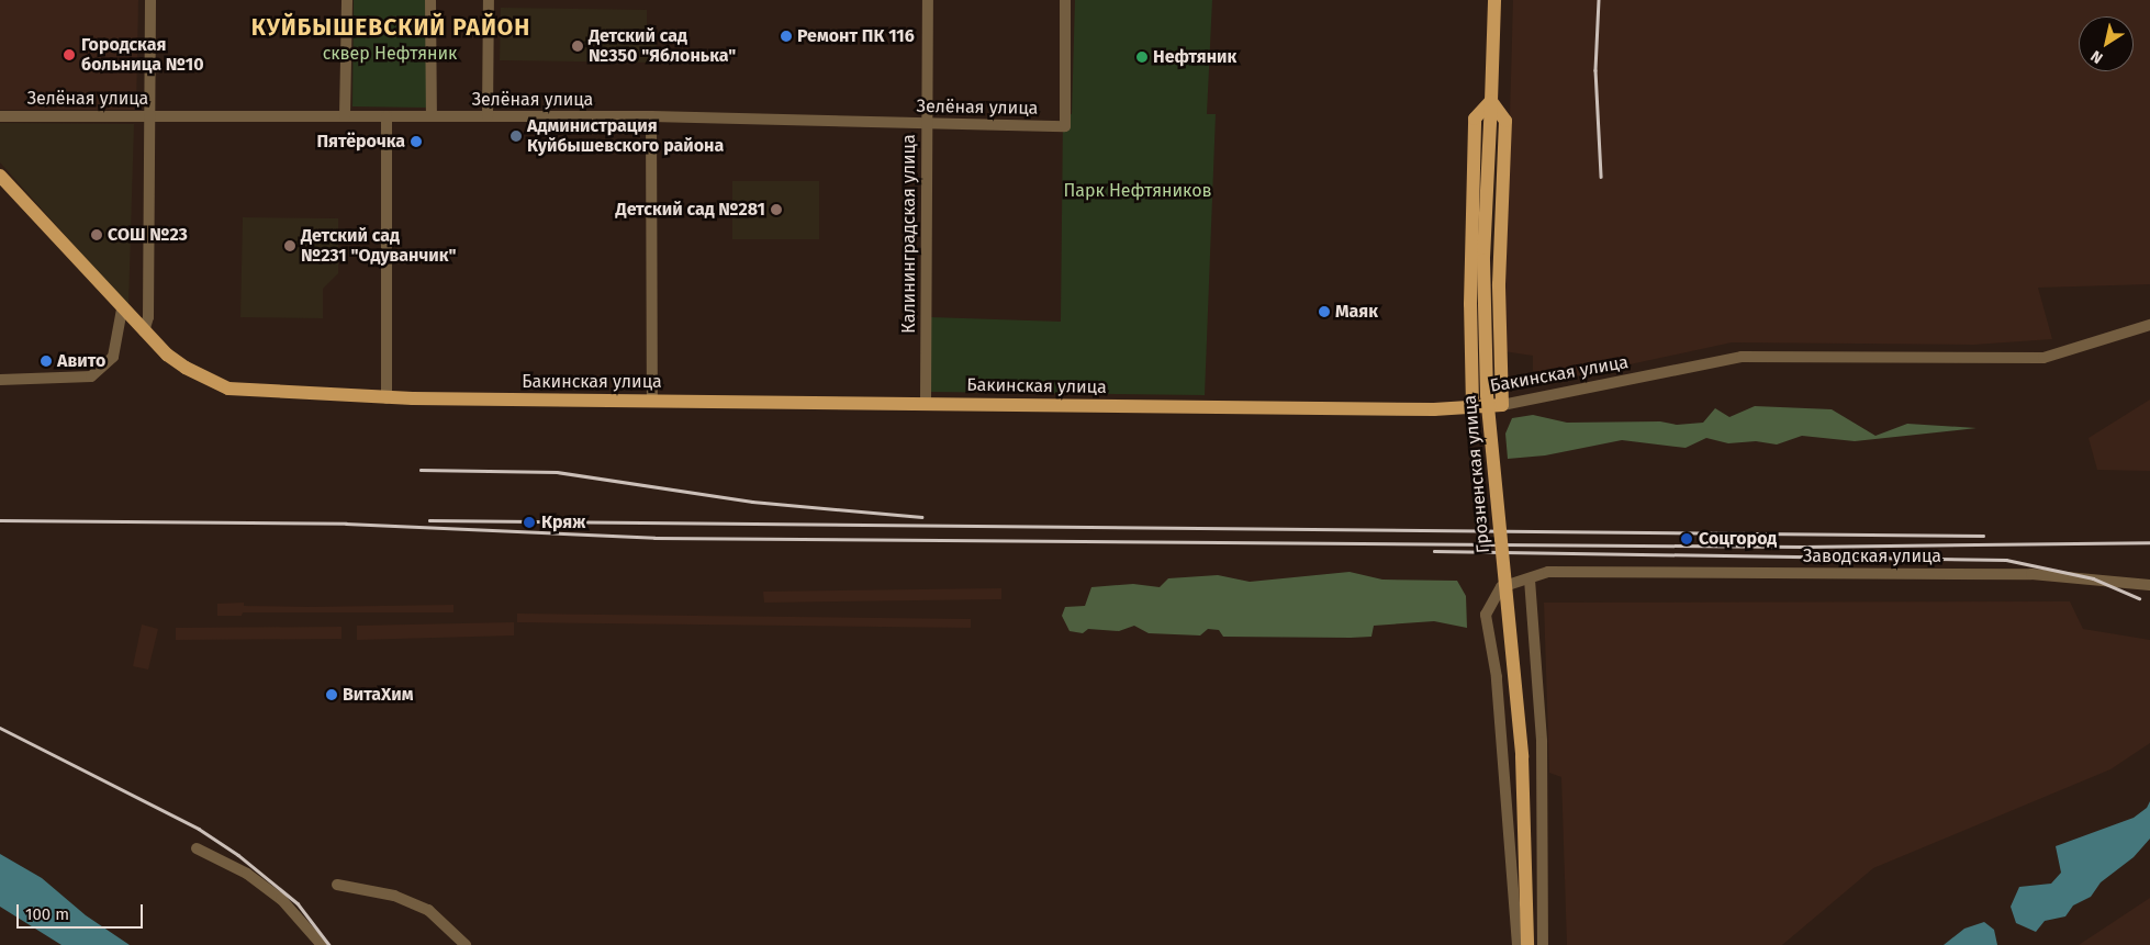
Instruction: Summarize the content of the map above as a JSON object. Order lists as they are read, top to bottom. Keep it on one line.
{"streets":{"main road":["Бакинская улица","Грозненская улица"],"street":["Зелёная улица","Калининградская улица","Заводская улица"]},"crossings":[["Зелёная улица","Калининградская улица"],["Калининградская улица","Бакинская улица"]],"districts":["КУЙБЫШЕВСКИЙ РАЙОН"],"parks":["сквер Нефтяник","Парк Нефтяников"],"places":["Ремонт ПК 116","Детский сад №350 \"Яблонька\"","Городская больница №10","Нефтяник","Администрация Куйбышевского района","Пятёрочка","Детский сад №281","СОШ №23","Детский сад №231 \"Одуванчик\"","Маяк","Авито","Кряж","Соцгород","ВитаХим"],"scale_bar":"100 m","north":"bottom left"}
